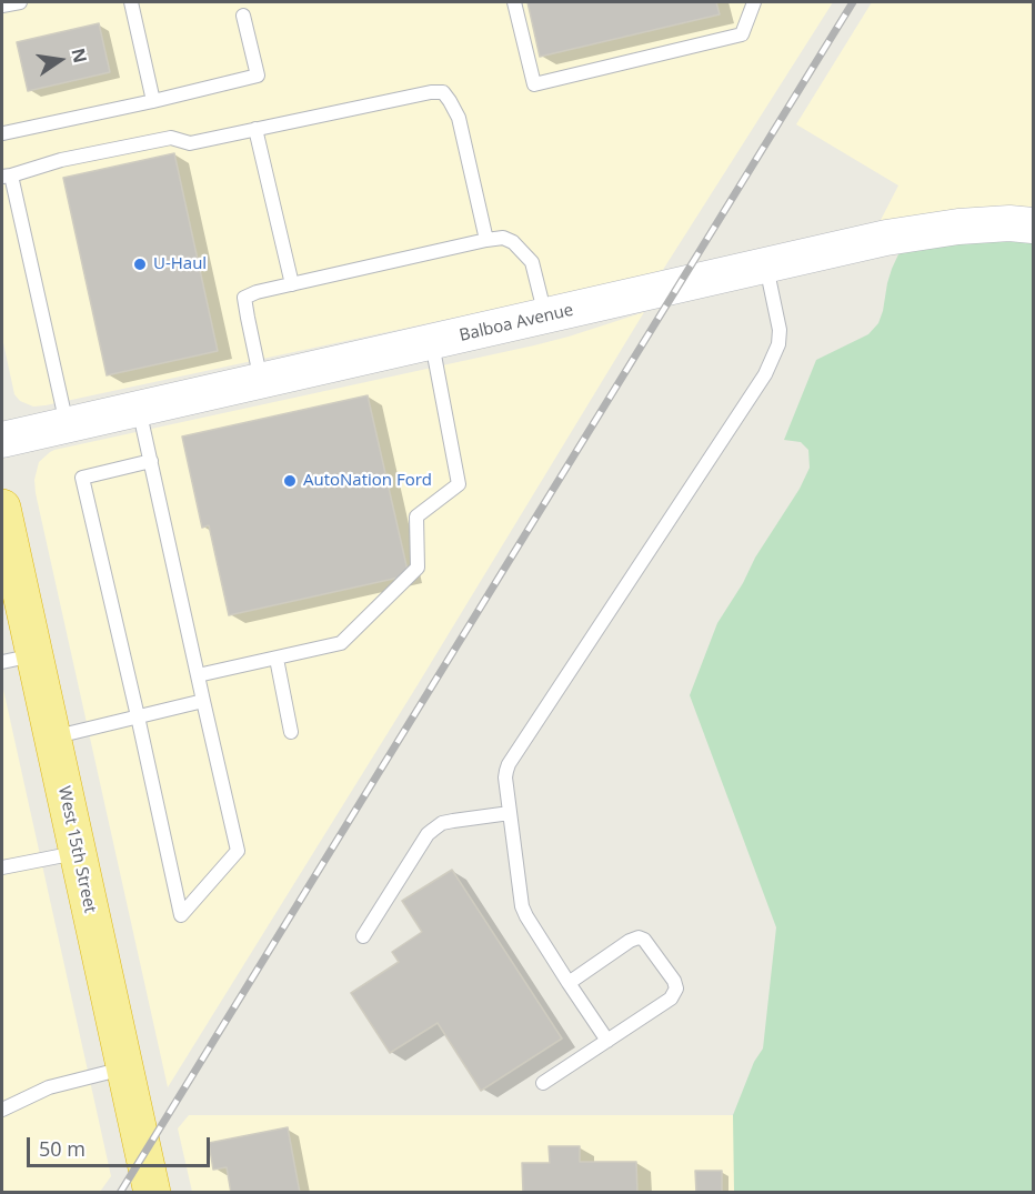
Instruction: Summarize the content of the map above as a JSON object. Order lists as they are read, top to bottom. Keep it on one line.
{"streets":{"highway":["West 15th Street"],"street":["Balboa Avenue"]},"places":["U-Haul","AutoNation Ford"],"scale_bar":"50 m","north":"right"}
